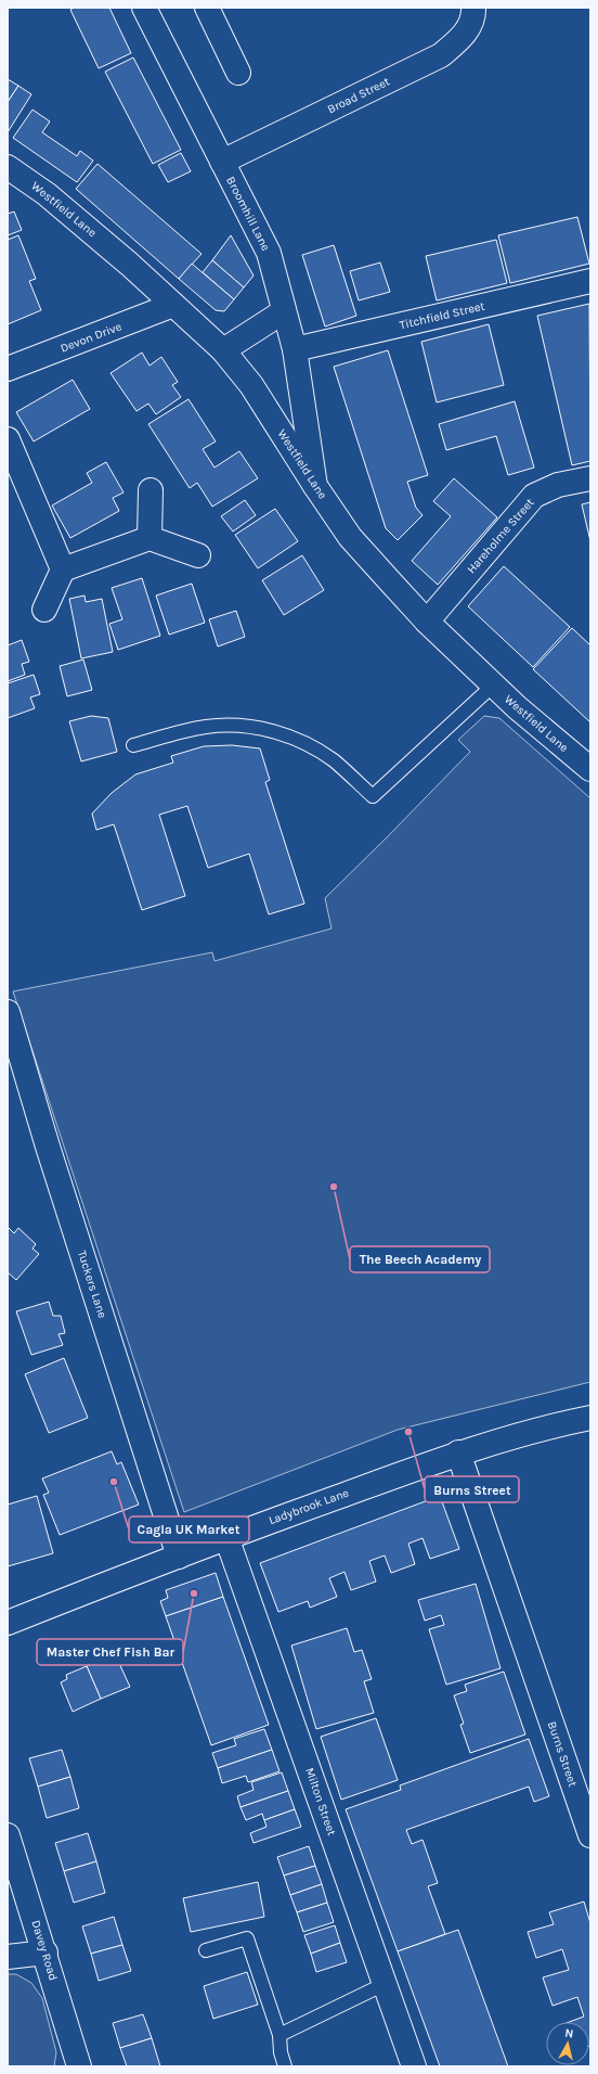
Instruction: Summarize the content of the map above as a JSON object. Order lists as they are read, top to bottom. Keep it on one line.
{"streets":{"street":["Broad Street","Westfield Lane","Broomhill Lane","Titchfield Street","Devon Drive","Hareholme Street","Tuckers Lane","Ladybrook Lane","Burns Street","Milton Street","Davey Road"]},"crossings":[["Broad Street","Broomhill Lane"],["Westfield Lane","Broomhill Lane"],["Westfield Lane","Devon Drive"],["Westfield Lane","Hareholme Street"],["Broomhill Lane","Titchfield Street"],["Tuckers Lane","Ladybrook Lane"],["Ladybrook Lane","Burns Street"],["Ladybrook Lane","Milton Street"]],"places":["The Beech Academy","Burns Street","Cagla UK Market","Master Chef Fish Bar"],"north":"top"}
